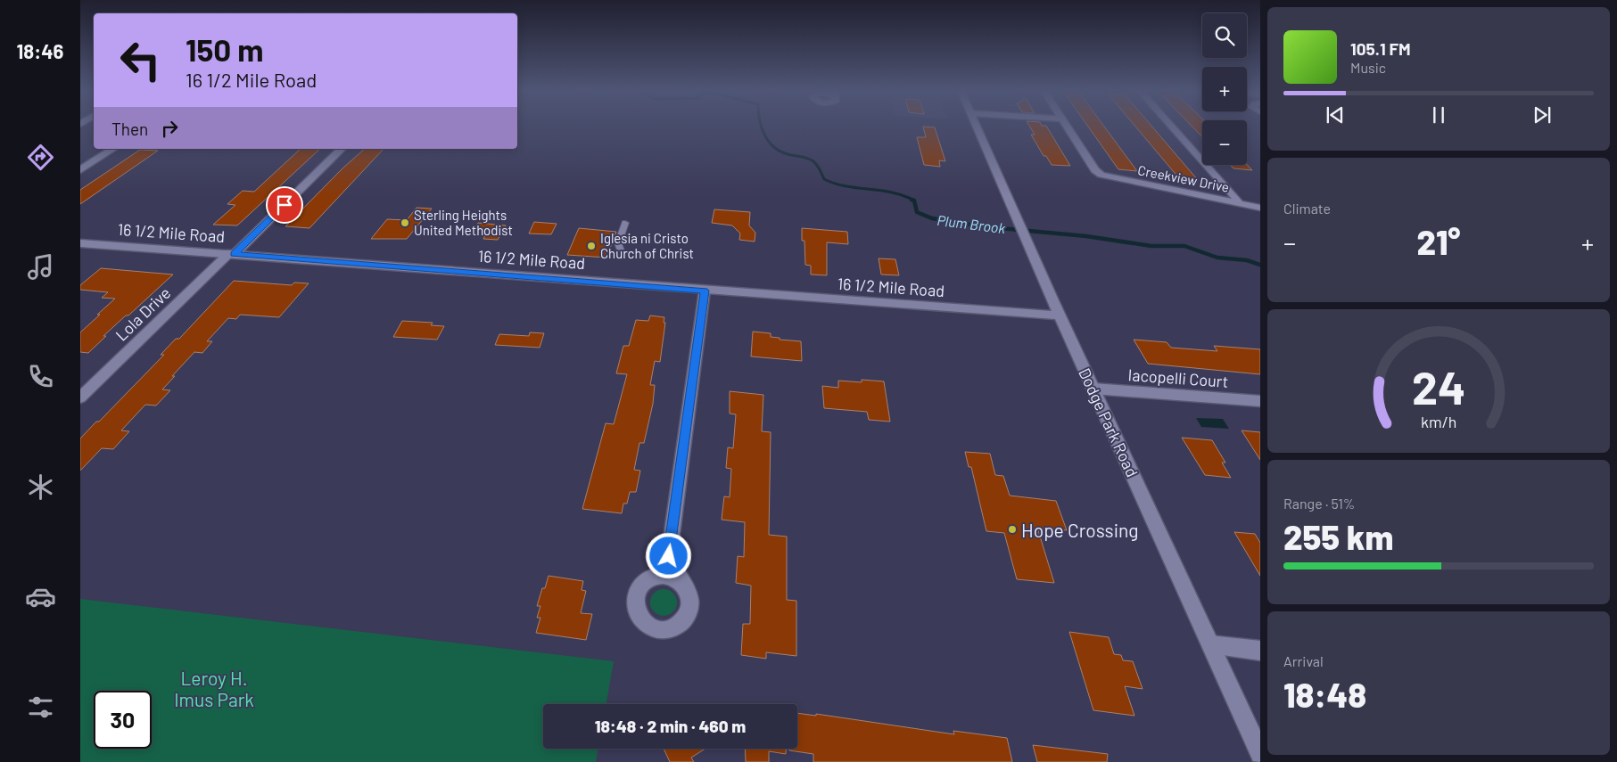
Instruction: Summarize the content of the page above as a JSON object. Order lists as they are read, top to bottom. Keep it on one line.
{"streets":{"street":["Creekview Drive","16 1/2 Mile Road","Lola Drive","Iacopelli Court","Dodge Park Road"]},"crossings":[["16 1/2 Mile Road","Lola Drive"],["16 1/2 Mile Road","Dodge Park Road"],["Iacopelli Court","Dodge Park Road"]],"water":["Plum Brook"],"parks":["Leroy H. Imus Park"],"places":["Sterling Heights United Methodist","Iglesia ni Cristo Church of Christ","Hope Crossing"],"page":{"tabs":"18:46","map_buttons":["+","−"],"turn":["150 m","16 1/2 Mile Road"],"song":["105.1 FM","Music"],"then":"Then","tile":["Climate",["Range · 51%","255 km"],["Arrival","18:48"]],"heat":["−","21°","+"],"limit":"30","trip":"18:48 · 2 min · 460 m","gauge":["24","km/h"]}}
